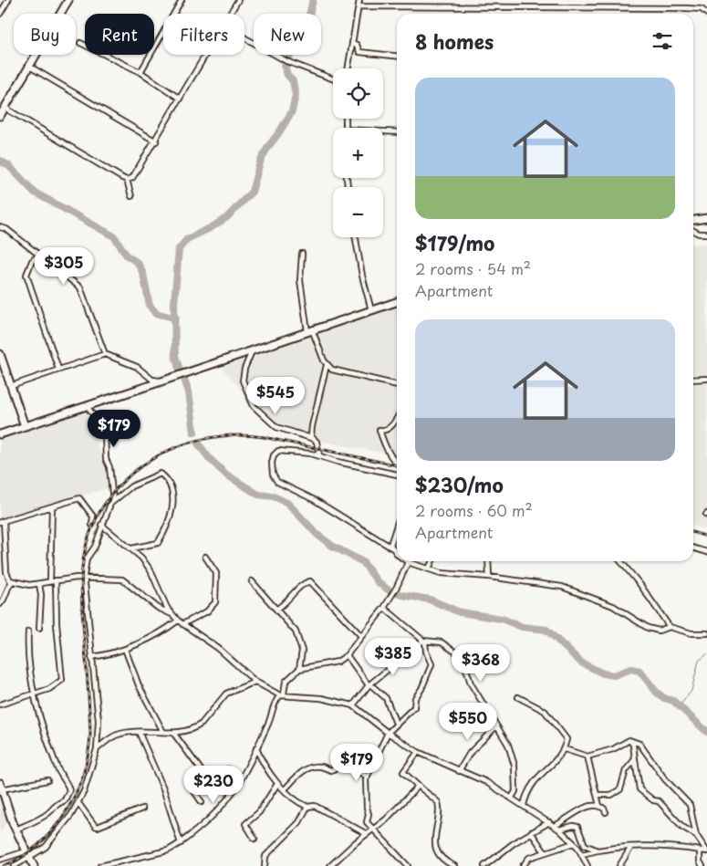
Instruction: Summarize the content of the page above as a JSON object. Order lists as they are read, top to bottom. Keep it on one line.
{"page":{"chip":["Buy","Rent","Filters","New"],"heading":"8 homes","map_buttons":["+","−"],"list":[{"name":"$179/mo","note":"2 rooms · 54 m² · Apartment"},{"name":"$230/mo","note":"2 rooms · 60 m² · Apartment"}],"price":["$305","$545","$179","$385","$368","$550","$179","$230"]}}
